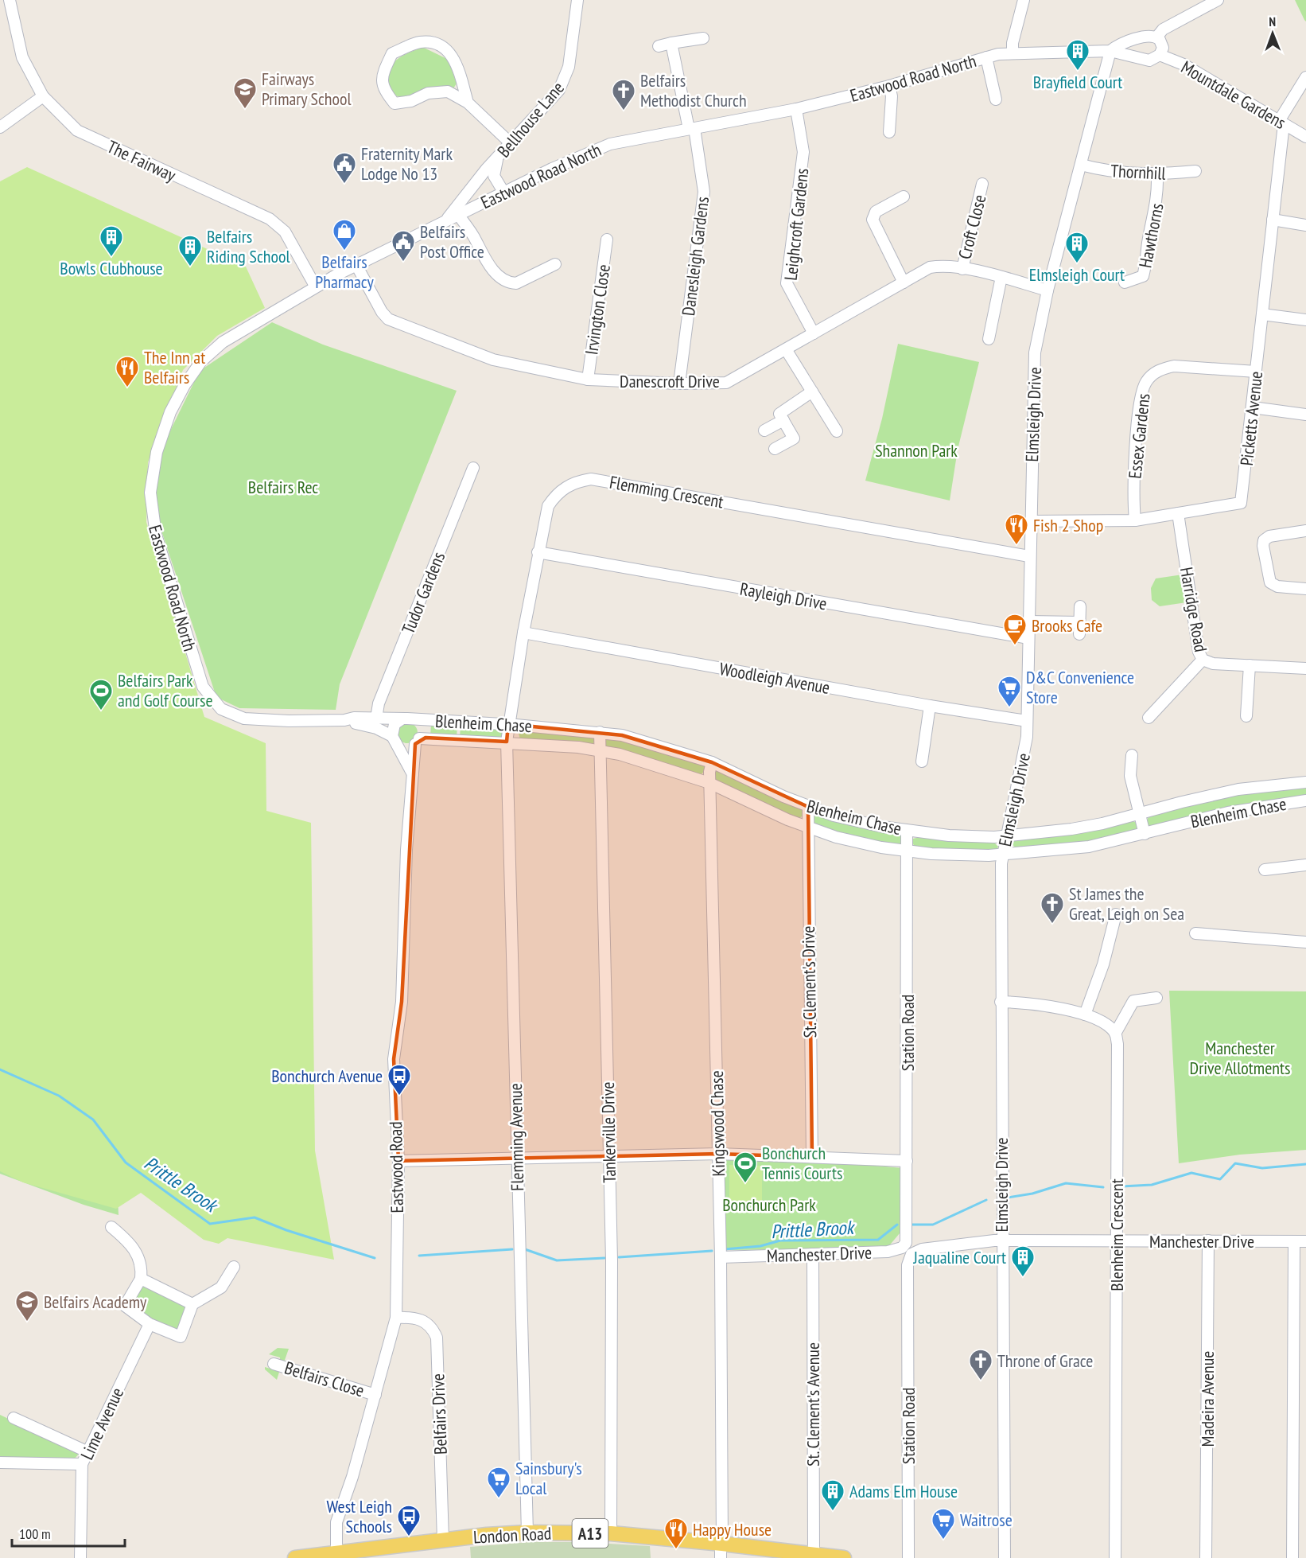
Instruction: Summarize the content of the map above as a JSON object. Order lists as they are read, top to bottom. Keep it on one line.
{"streets":{"main road":["A13","London Road"],"street":["Eastwood Road North","Mountdale Gardens","Bellhouse Lane","The Fairway","Thornhill","Leighcroft Gardens","Croft Close","Hawthorns","Danesleigh Gardens","Irvington Close","Danescroft Drive","Elmsleigh Drive","Picketts Avenue","Essex Gardens","Flemming Crescent","Tudor Gardens","Rayleigh Drive","Harridge Road","Woodleigh Avenue","Blenheim Chase","St. Clement's Drive","Station Road","Kingswood Chase","Tankerville Drive","Flemming Avenue","Eastwood Road","Blenheim Crescent","Manchester Drive","Belfairs Close","Madeira Avenue","St. Clement's Avenue","Belfairs Drive","Lime Avenue"]},"crossings":[["Eastwood Road North","Mountdale Gardens"],["Eastwood Road North","Bellhouse Lane"],["Eastwood Road North","The Fairway"],["Eastwood Road North","Leighcroft Gardens"],["Eastwood Road North","Danesleigh Gardens"],["Eastwood Road North","Danescroft Drive"],["Eastwood Road North","Elmsleigh Drive"],["Mountdale Gardens","Picketts Avenue"],["Thornhill","Hawthorns"],["Thornhill","Elmsleigh Drive"],["Leighcroft Gardens","Danescroft Drive"],["Croft Close","Danescroft Drive"],["Danesleigh Gardens","Danescroft Drive"],["Irvington Close","Danescroft Drive"],["Danescroft Drive","Elmsleigh Drive"],["Elmsleigh Drive","Picketts Avenue"],["Elmsleigh Drive","Flemming Crescent"],["Elmsleigh Drive","Rayleigh Drive"],["Elmsleigh Drive","Woodleigh Avenue"],["Elmsleigh Drive","Blenheim Chase"],["Elmsleigh Drive","Manchester Drive"],["Picketts Avenue","Essex Gardens"],["Picketts Avenue","Harridge Road"],["Flemming Crescent","Rayleigh Drive"],["Flemming Crescent","Woodleigh Avenue"],["Flemming Crescent","Blenheim Chase"],["Flemming Crescent","Flemming Avenue"],["Blenheim Chase","St. Clement's Drive"],["Blenheim Chase","Station Road"],["Blenheim Chase","Kingswood Chase"],["Blenheim Chase","Tankerville Drive"],["Blenheim Chase","Flemming Avenue"],["Blenheim Chase","Eastwood Road"],["Station Road","Manchester Drive"],["Kingswood Chase","Manchester Drive"],["Kingswood Chase","London Road"],["Tankerville Drive","London Road"],["Flemming Avenue","London Road"],["Eastwood Road","Belfairs Close"],["Eastwood Road","Belfairs Drive"],["Eastwood Road","London Road"],["Blenheim Crescent","Manchester Drive"],["Manchester Drive","Madeira Avenue"],["Manchester Drive","St. Clement's Avenue"],["St. Clement's Avenue","London Road"],["Belfairs Drive","London Road"]],"water":["Prittle Brook"],"parks":["Shannon Park","Belfairs Rec","Manchester Drive Allotments","Bonchurch Park"],"places":{"building":["Brayfield Court","Bowls Clubhouse","Elmsleigh Court","Belfairs Riding School","Jaqualine Court","Adams Elm House"],"school or university":["Fairways Primary School","Belfairs Academy"],"church":["Belfairs Methodist Church","St James the Great, Leigh on Sea","Throne of Grace"],"public building":["Fraternity Mark Lodge No 13","Belfairs Post Office"],"shop":["Belfairs Pharmacy"],"restaurant":["The Inn at Belfairs","Fish 2 Shop","Happy House"],"cafe":["Brooks Cafe"],"supermarket":["D&C Convenience Store","Sainsbury's Local","Waitrose"],"sports":["Belfairs Park and Golf Course","Bonchurch Tennis Courts"],"bus stop":["Bonchurch Avenue","West Leigh Schools"]},"scale_bar":"100 m","north":"top"}
